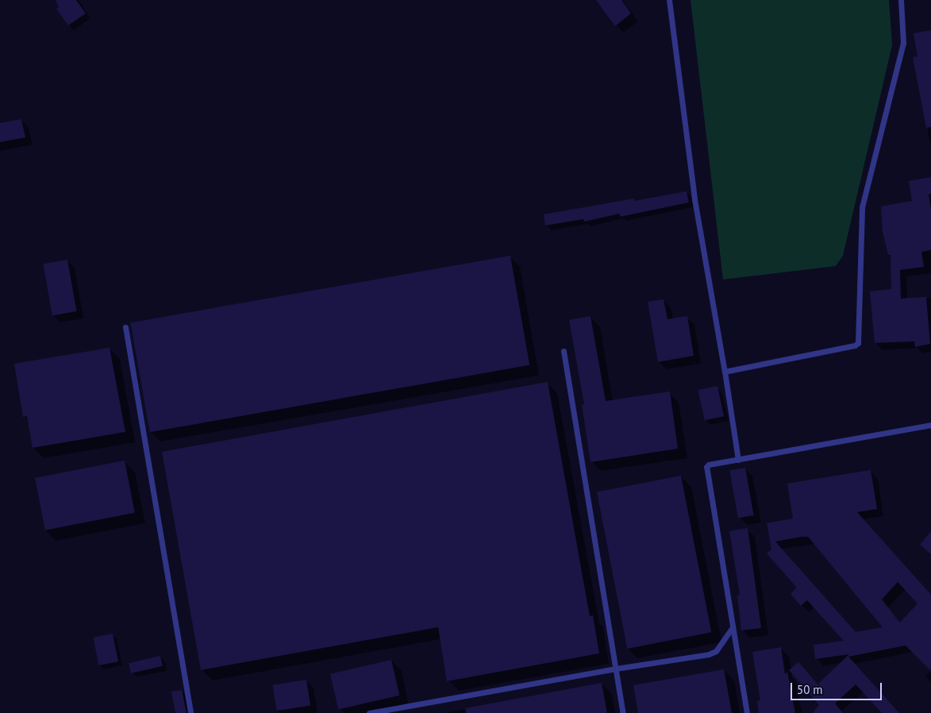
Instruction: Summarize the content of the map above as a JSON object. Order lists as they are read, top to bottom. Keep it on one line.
{"scale_bar":"50 m"}
